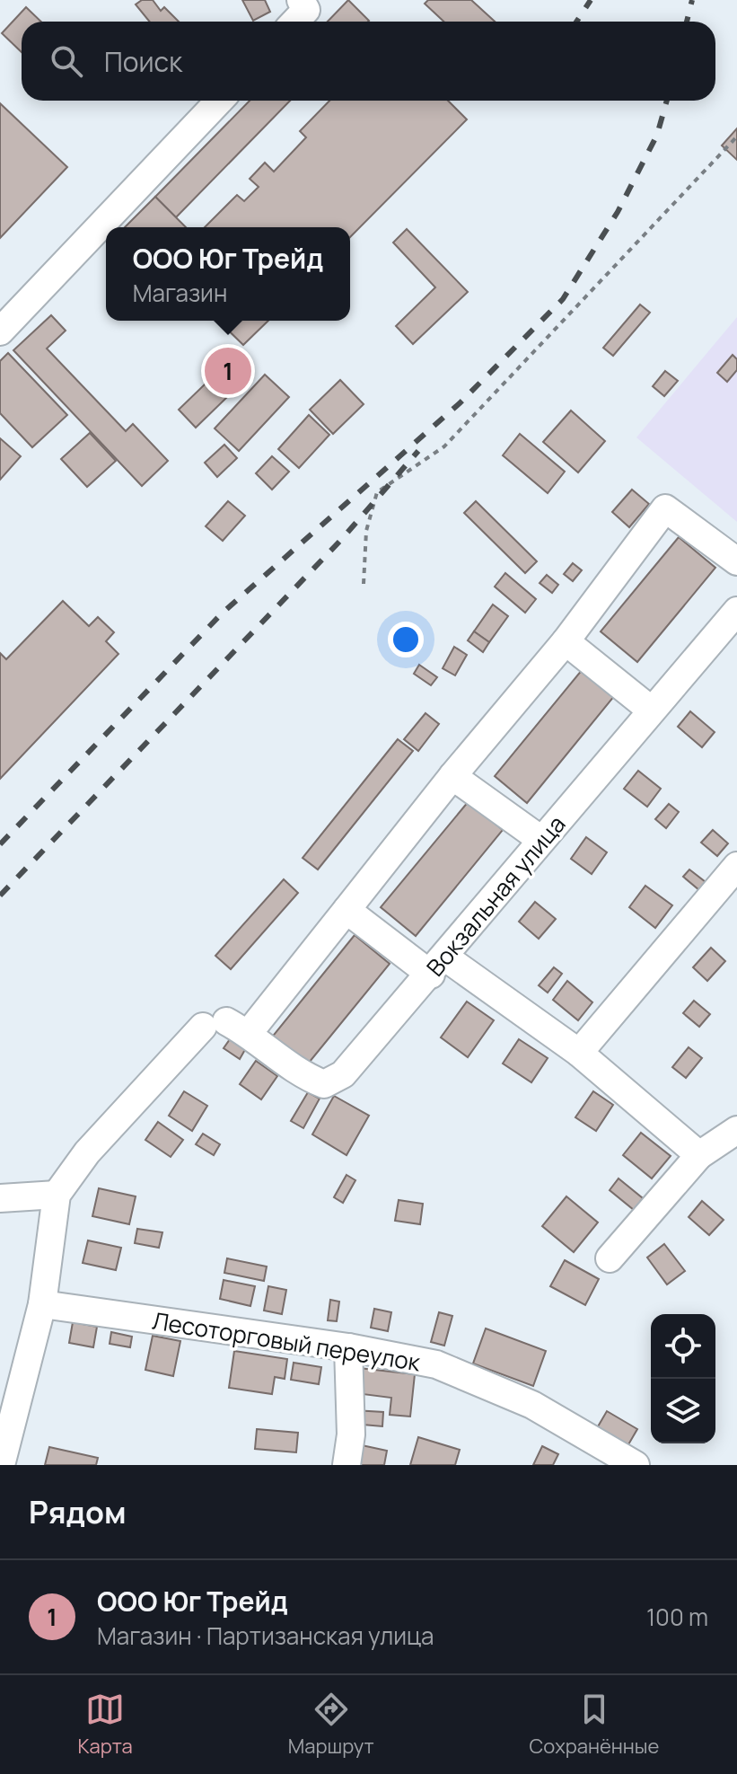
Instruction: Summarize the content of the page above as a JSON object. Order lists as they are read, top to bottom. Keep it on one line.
{"streets":{"street":["Вокзальная улица","Лесоторговый переулок"]},"page":{"search":"Поиск","popup":["ООО Юг Трейд","Магазин"],"pins":"1","heading":"Рядом","list":[{"mark":"1","name":"ООО Юг Трейд","note":"Магазин · Партизанская улица","value":"100 m"}],"nav":["Карта","Маршрут","Сохранённые"]}}
